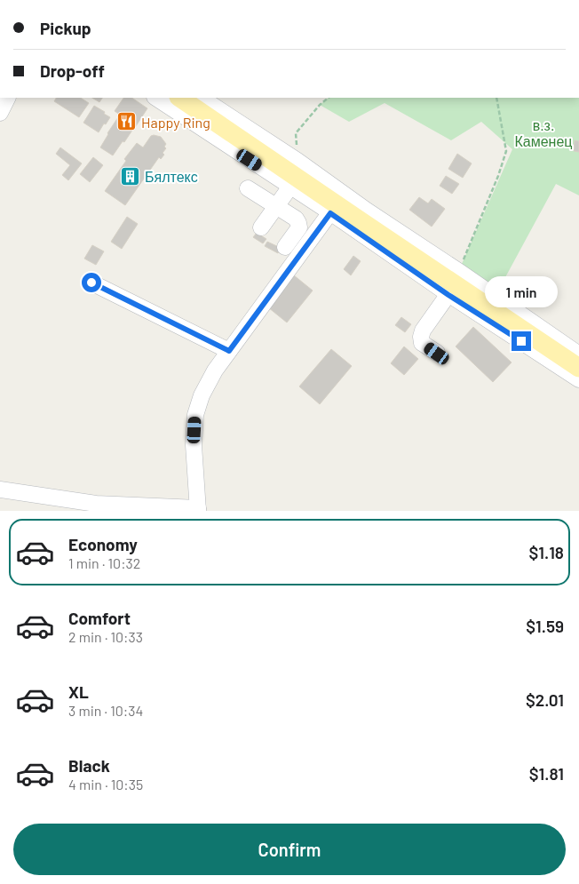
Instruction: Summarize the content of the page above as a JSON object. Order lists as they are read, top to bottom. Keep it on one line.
{"parks":["в.з. Каменец"],"places":{"restaurant":["Happy Ring"],"building":["Бялтекс"]},"page":{"banner":["Pickup","Drop-off"],"bubble":"1 min","list":[{"name":"Economy","note":"1 min · 10:32","value":"$1.18"},{"name":"Comfort","note":"2 min · 10:33","value":"$1.59"},{"name":"XL","note":"3 min · 10:34","value":"$2.01"},{"name":"Black","note":"4 min · 10:35","value":"$1.81"}],"buttons":"Confirm"}}
